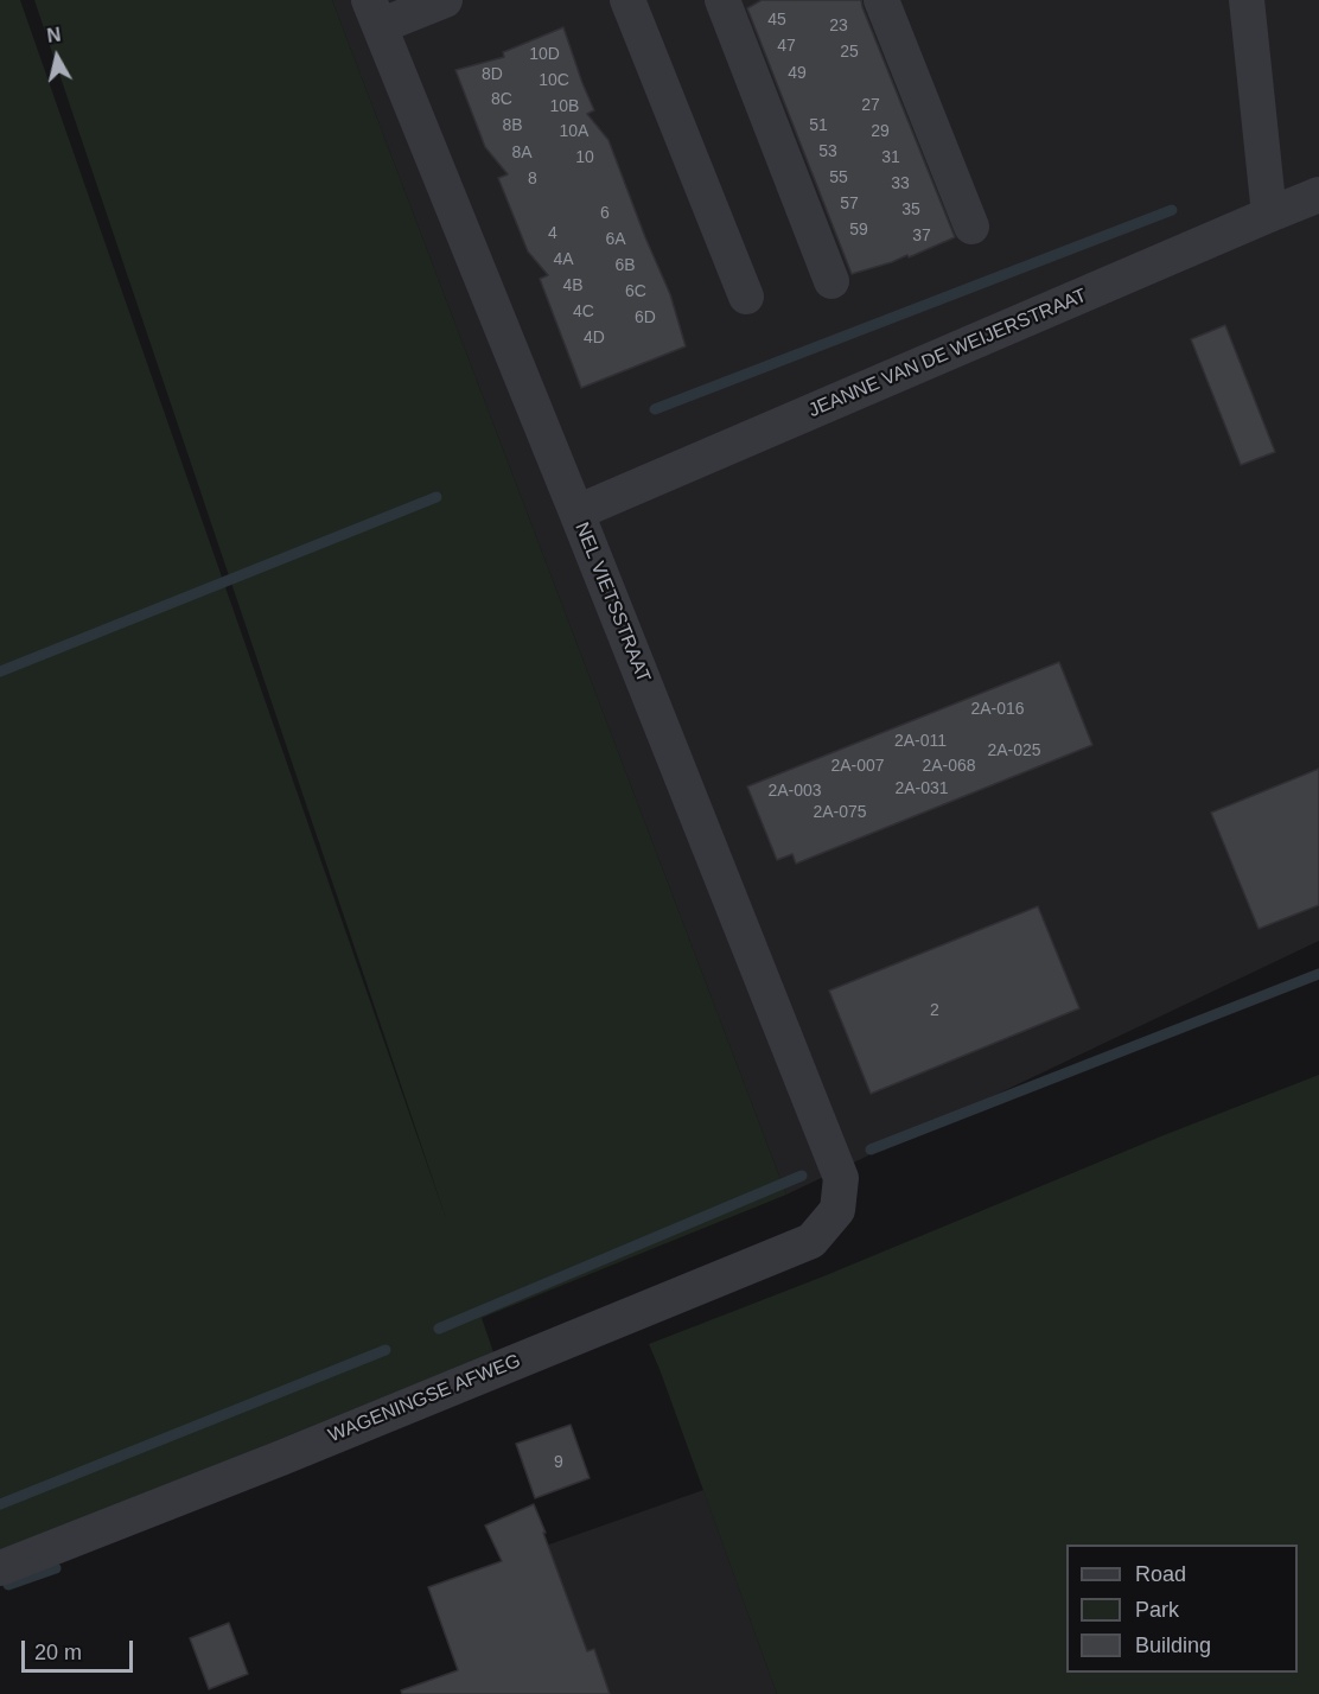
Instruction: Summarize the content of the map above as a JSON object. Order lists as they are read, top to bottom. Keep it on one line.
{"streets":{"street":["JEANNE VAN DE WEIJERSTRAAT","NEL VIETSSTRAAT","WAGENINGSE AFWEG"]},"crossings":[["JEANNE VAN DE WEIJERSTRAAT","NEL VIETSSTRAAT"],["NEL VIETSSTRAAT","WAGENINGSE AFWEG"]],"house_numbers":["45","23","47","25","10D","49","8D","10C","8C","27","10B","8B","51","10A","29","53","8A","10","31","55","8","33","57","35","6","59","4","37","6A","4A","6B","4B","6C","4C","6D","4D","2A-016","2A-011","2A-025","2A-007","2A-068","2A-031","2A-003","2A-075","2","9"],"legend":["Road","Park","Building"],"scale_bar":"20 m","north":"top"}
